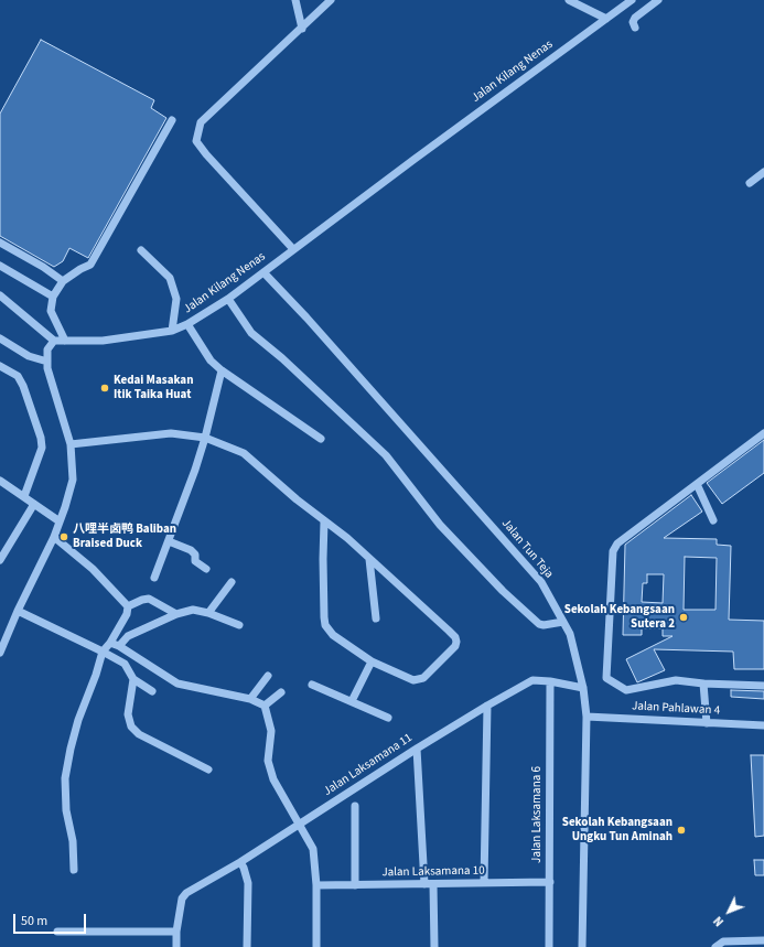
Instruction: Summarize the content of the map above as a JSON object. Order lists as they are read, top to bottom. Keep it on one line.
{"streets":{"street":["Jalan Kilang Nenas","Jalan Tun Teja","Jalan Pahlawan 4","Jalan Laksamana 11","Jalan Laksamana 6","Jalan Laksamana 10"]},"crossings":[["Jalan Kilang Nenas","Jalan Tun Teja"],["Jalan Tun Teja","Jalan Pahlawan 4"],["Jalan Tun Teja","Jalan Laksamana 11"],["Jalan Laksamana 11","Jalan Laksamana 6"],["Jalan Laksamana 6","Jalan Laksamana 10"]],"places":["Kedai Masakan Itik Taika Huat","八哩半卤鸭 Baliban Braised Duck","Sekolah Kebangsaan Sutera 2","Sekolah Kebangsaan Ungku Tun Aminah"],"scale_bar":"50 m","north":"bottom left"}
